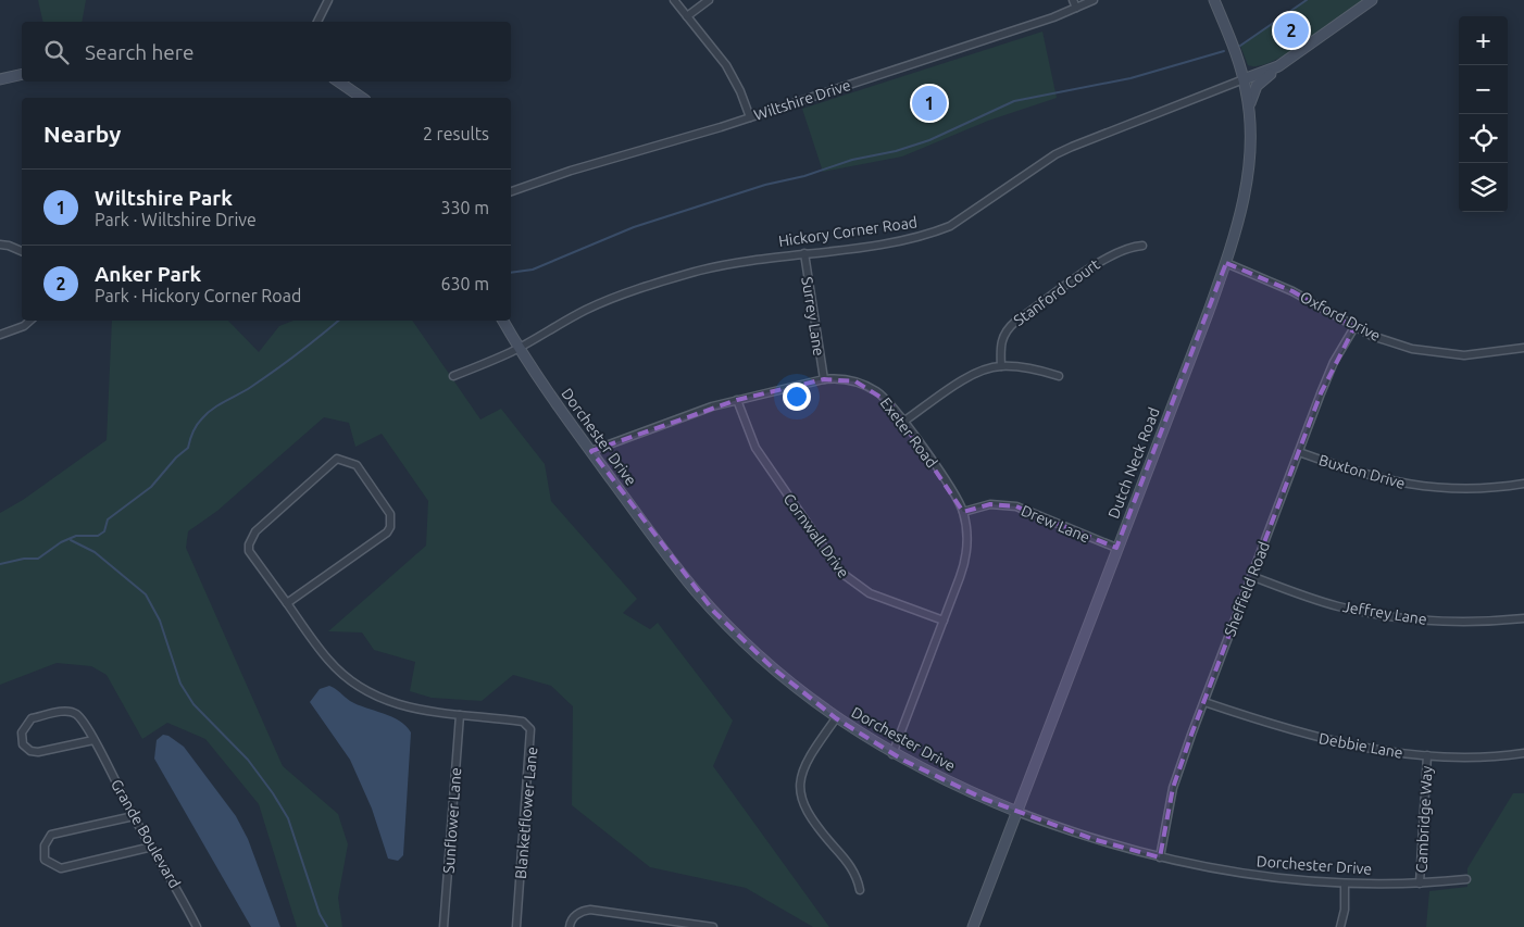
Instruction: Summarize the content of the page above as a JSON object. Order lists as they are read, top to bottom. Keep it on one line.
{"streets":{"street":["Wiltshire Drive","Hickory Corner Road","Stanford Court","Surrey Lane","Oxford Drive","Exeter Road","Dorchester Drive","Dutch Neck Road","Buxton Drive","Drew Lane","Cornwall Drive","Sheffield Road","Jeffrey Lane","Debbie Lane","Blanketflower Lane","Cambridge Way","Sunflower Lane","Grande Boulevard"]},"crossings":[["Hickory Corner Road","Surrey Lane"],["Hickory Corner Road","Dorchester Drive"],["Hickory Corner Road","Dutch Neck Road"],["Surrey Lane","Exeter Road"],["Oxford Drive","Dutch Neck Road"],["Oxford Drive","Sheffield Road"],["Exeter Road","Dorchester Drive"],["Exeter Road","Drew Lane"],["Exeter Road","Cornwall Drive"],["Dorchester Drive","Dutch Neck Road"],["Dorchester Drive","Sheffield Road"],["Dorchester Drive","Cambridge Way"],["Dutch Neck Road","Drew Lane"],["Buxton Drive","Sheffield Road"],["Sheffield Road","Jeffrey Lane"],["Sheffield Road","Debbie Lane"],["Debbie Lane","Cambridge Way"],["Blanketflower Lane","Sunflower Lane"]],"page":{"pins":["2","1"],"map_buttons":["+","−"],"search":"Search here","heading":["Nearby","2 results"],"list":[{"mark":"1","name":"Wiltshire Park","note":"Park · Wiltshire Drive","value":"330 m"},{"mark":"2","name":"Anker Park","note":"Park · Hickory Corner Road","value":"630 m"}]}}
